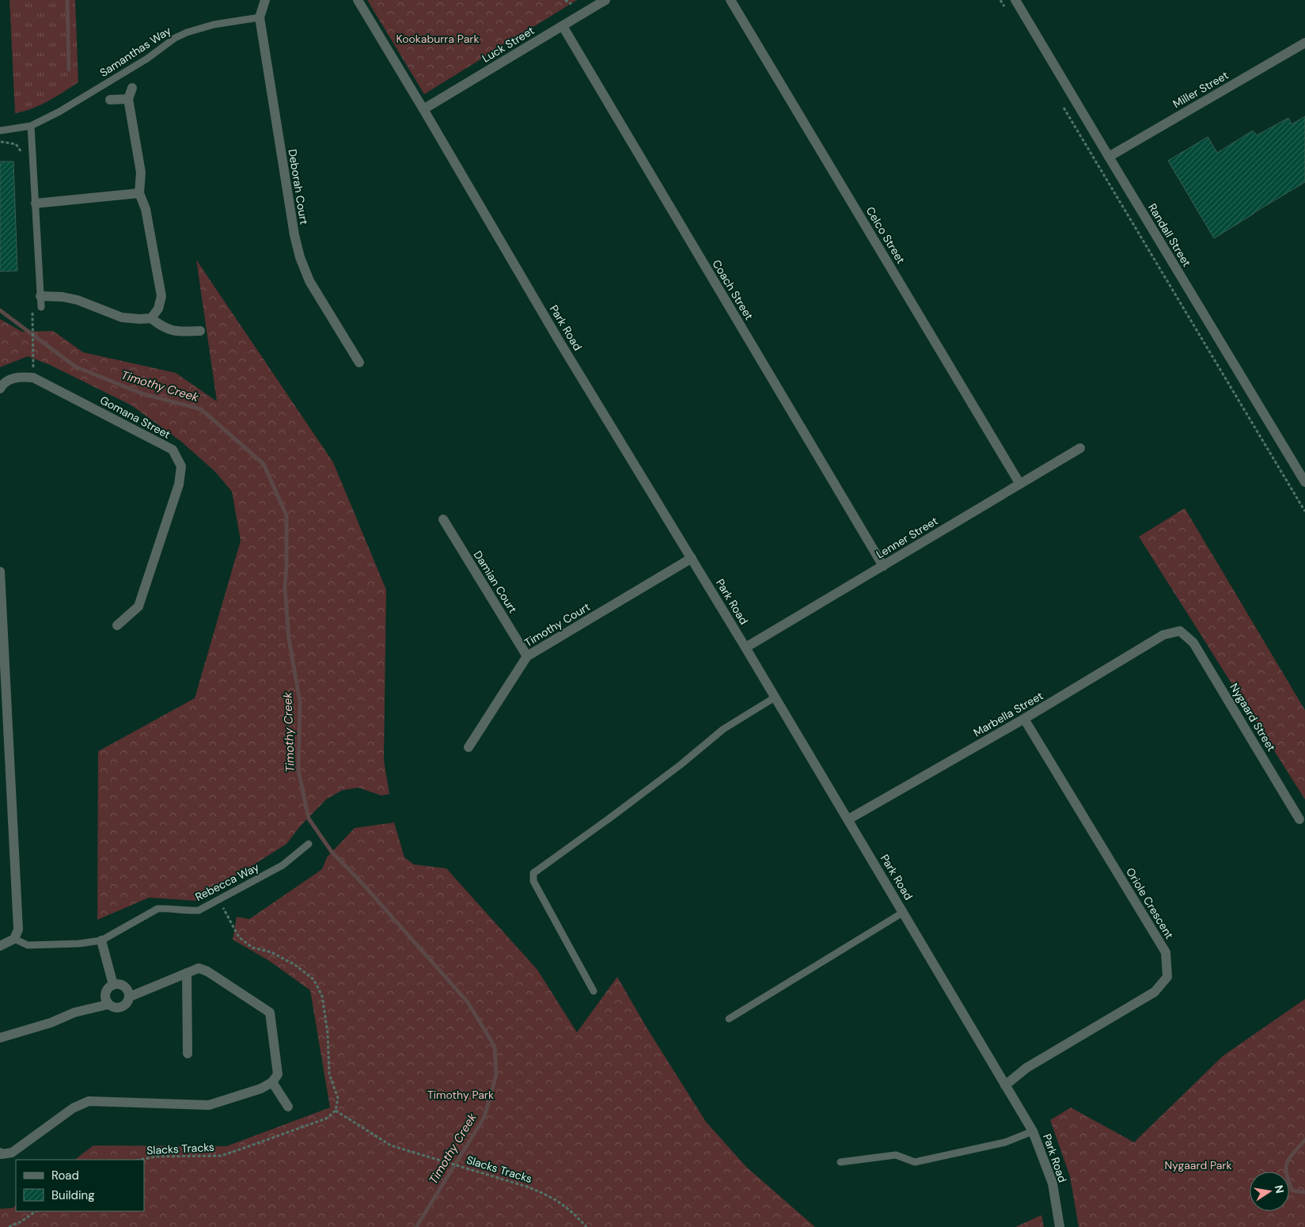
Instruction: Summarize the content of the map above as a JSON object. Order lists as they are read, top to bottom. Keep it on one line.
{"streets":{"street":["Luck Street","Miller Street","Deborah Court","Celco Street","Randall Street","Coach Street","Park Road","Gomana Street","Lenner Street","Damian Court","Timothy Court","Marbella Street","Nygaard Street","Oriole Crescent"],"lane":["Samanthas Way","Rebecca Way"],"path":["Slacks Tracks"]},"crossings":[["Luck Street","Coach Street"],["Luck Street","Park Road"],["Samanthas Way","Deborah Court"],["Miller Street","Randall Street"],["Celco Street","Lenner Street"],["Coach Street","Lenner Street"],["Park Road","Lenner Street"],["Park Road","Timothy Court"],["Park Road","Marbella Street"],["Park Road","Oriole Crescent"],["Damian Court","Timothy Court"],["Marbella Street","Nygaard Street"],["Marbella Street","Oriole Crescent"]],"water":["Timothy Creek"],"parks":["Kookaburra Park","Timothy Park","Nygaard Park"],"legend":["Road","Building"],"north":"right"}
